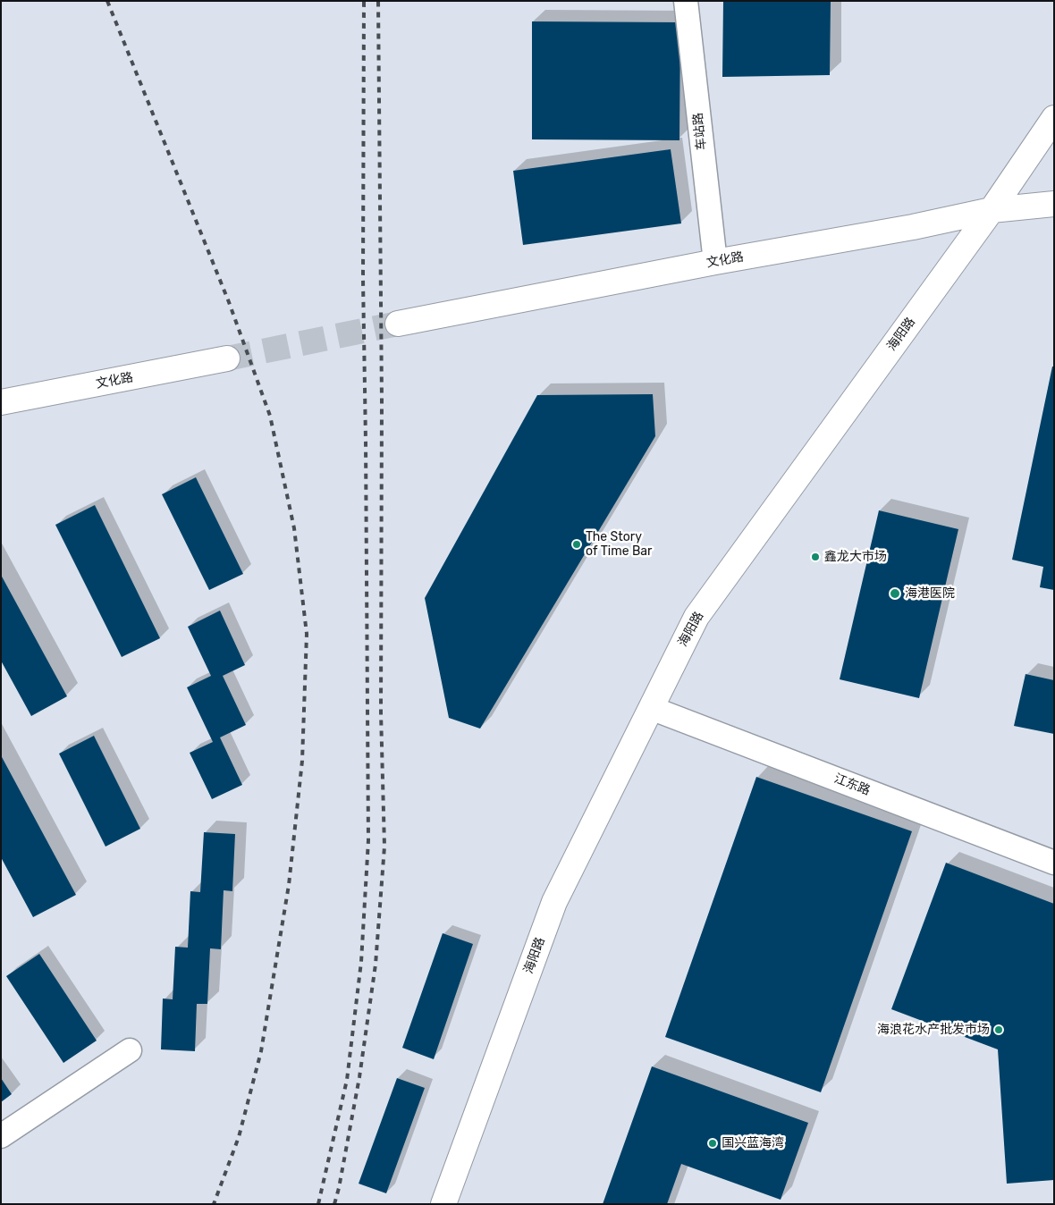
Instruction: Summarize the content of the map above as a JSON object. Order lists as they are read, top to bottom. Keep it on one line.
{"streets":{"main road":["文化路","海阳路"],"street":["车站路","江东路"]},"crossings":[["车站路","文化路"],["文化路","海阳路"],["海阳路","江东路"]],"places":["The Story of Time Bar","鑫龙大市场","海港医院","海浪花水产批发市场","国兴蓝海湾"]}
